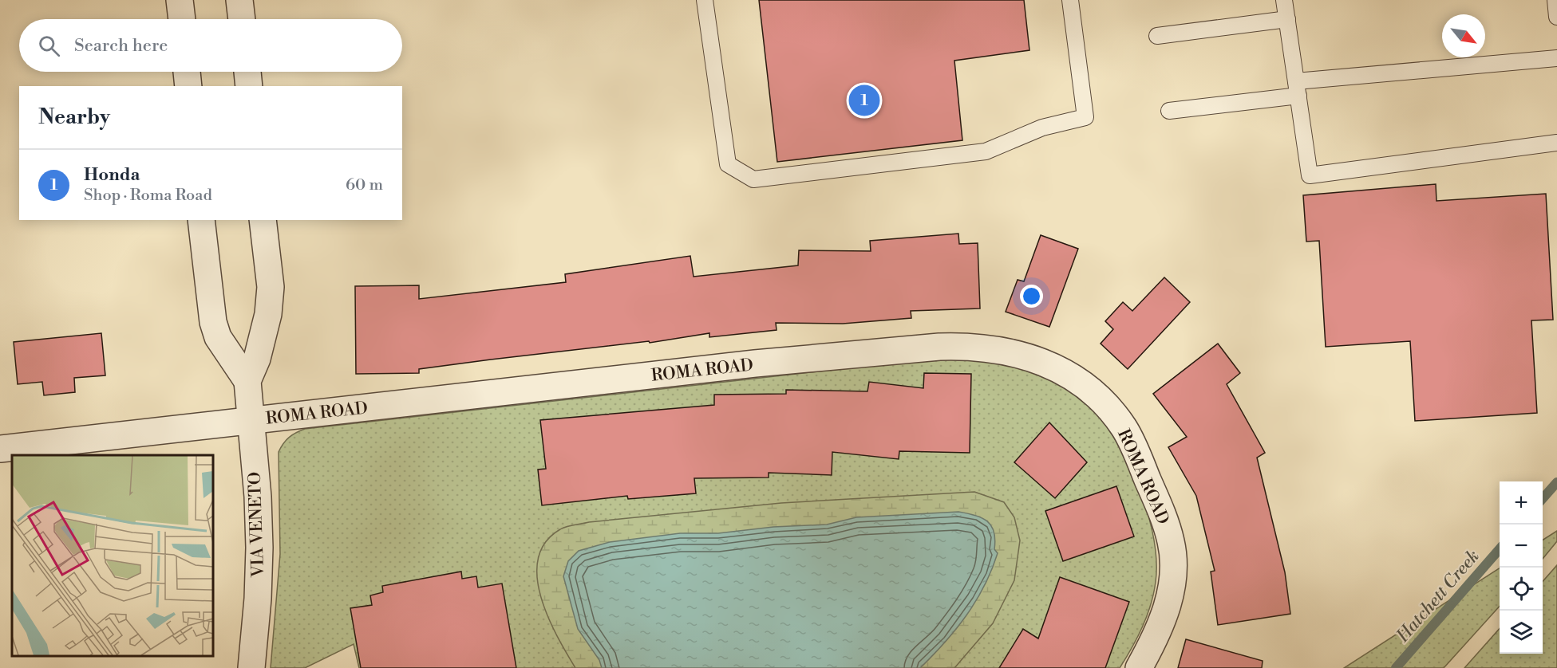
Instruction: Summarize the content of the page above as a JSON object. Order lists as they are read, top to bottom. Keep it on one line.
{"streets":{"street":["ROMA ROAD","VIA VENETO"]},"crossings":[["ROMA ROAD","VIA VENETO"]],"water":["Hatchett Creek"],"north":"bottom right","page":{"search":"Search here","pins":"1","heading":"Nearby","list":[{"mark":"1","name":"Honda","note":"Shop · Roma Road","value":"60 m"}],"map_buttons":["+","−"]}}
